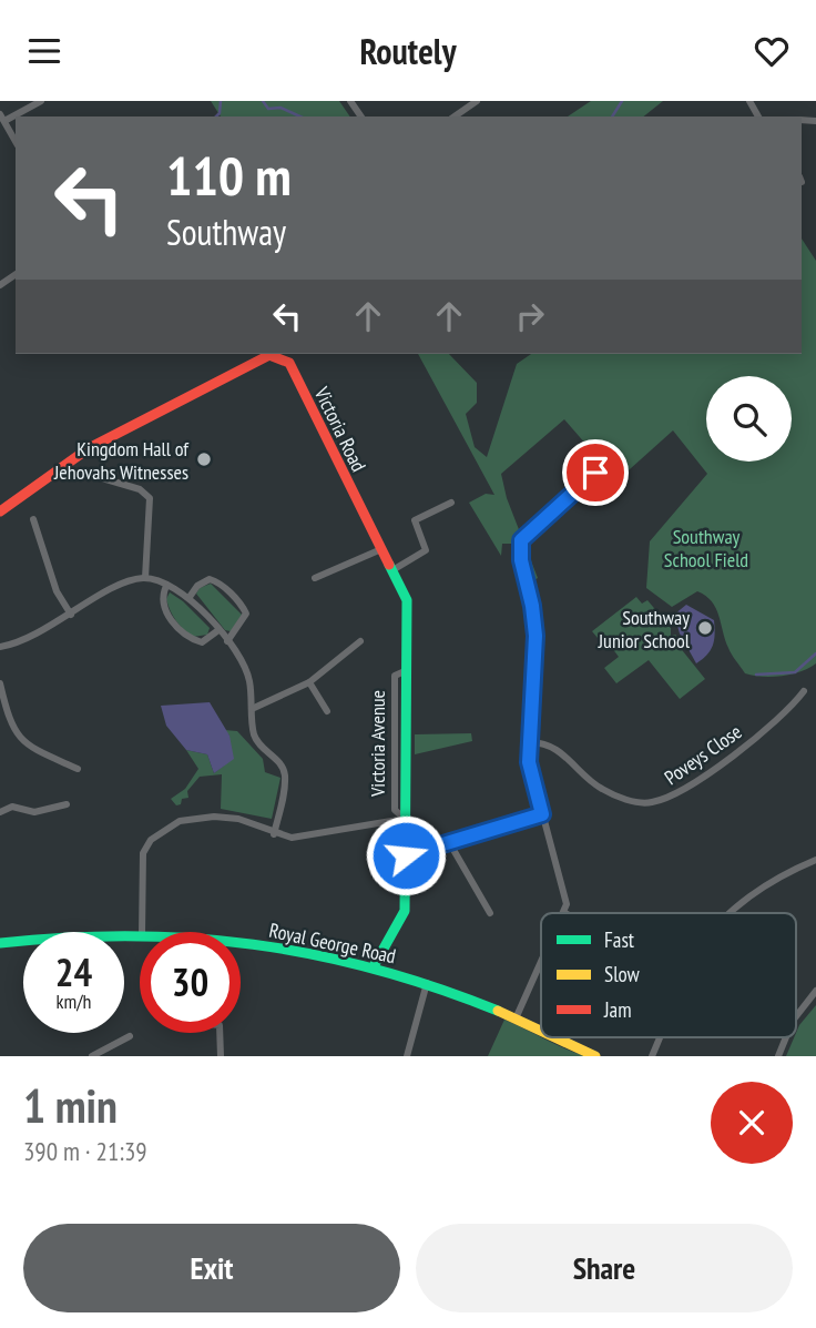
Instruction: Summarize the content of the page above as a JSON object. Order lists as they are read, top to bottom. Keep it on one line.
{"streets":{"street":["Victoria Road","Victoria Avenue","Poveys Close","Royal George Road"]},"crossings":[["Victoria Road","Victoria Avenue"],["Victoria Avenue","Royal George Road"]],"parks":["Southway School Field"],"places":["Kingdom Hall of Jehovahs Witnesses","Southway Junior School"],"legend":["Fast","Slow","Jam"],"page":{"header":"Routely","turn":["110 m","Southway"],"speed":"24 km/h","limit":"30","heading":["1 min","390 m · 21:39"],"buttons":["Exit","Share"]}}
